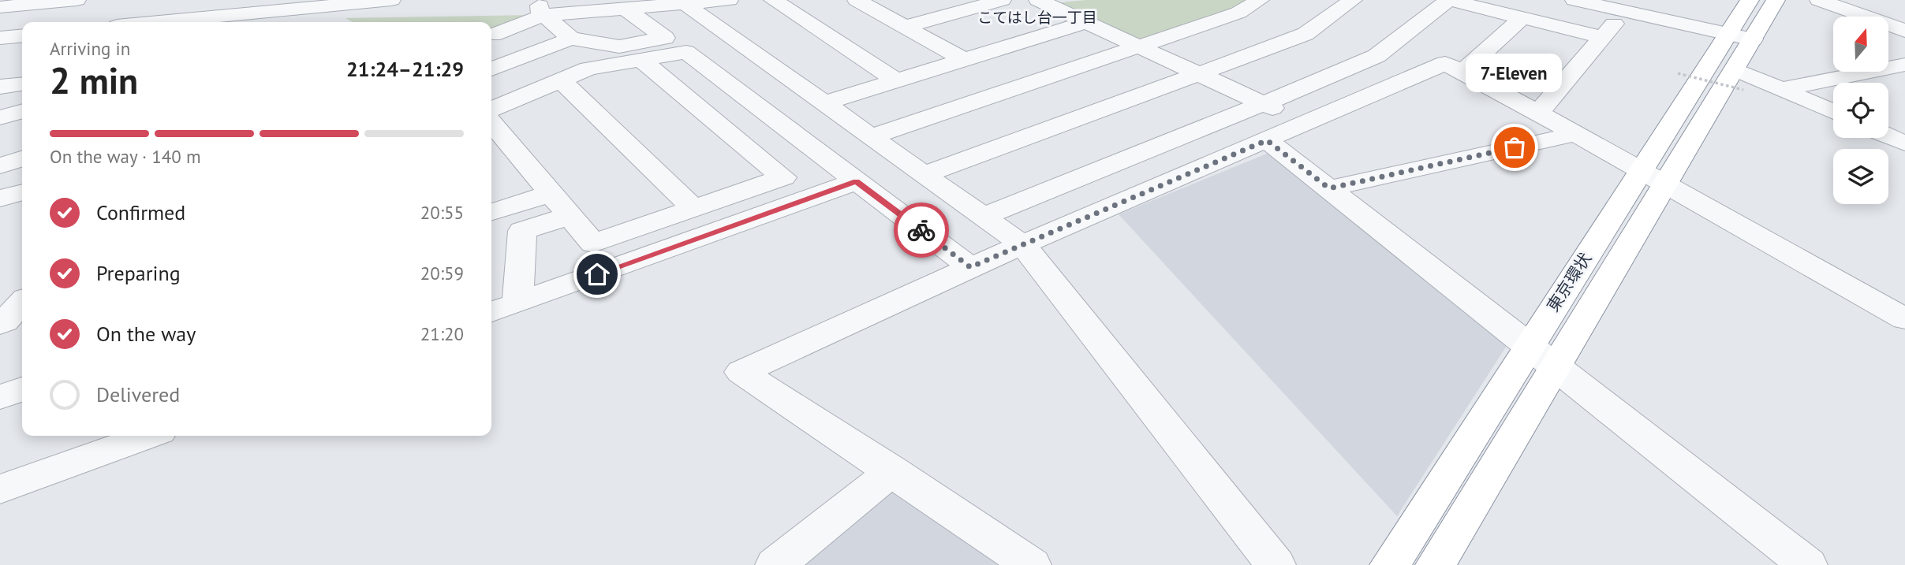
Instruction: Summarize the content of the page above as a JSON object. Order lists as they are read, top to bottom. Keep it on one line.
{"streets":{"highway":["東京環状"]},"districts":["こてはし台一丁目"],"places":["7-Eleven"],"north":"top","page":{"heading":["2 min","Arriving in","21:24–21:29"],"bubble":"7-Eleven","bar":"On the way · 140 m","list":[["Confirmed","20:55"],["Preparing","20:59"],["On the way","21:20"],"Delivered"]}}
